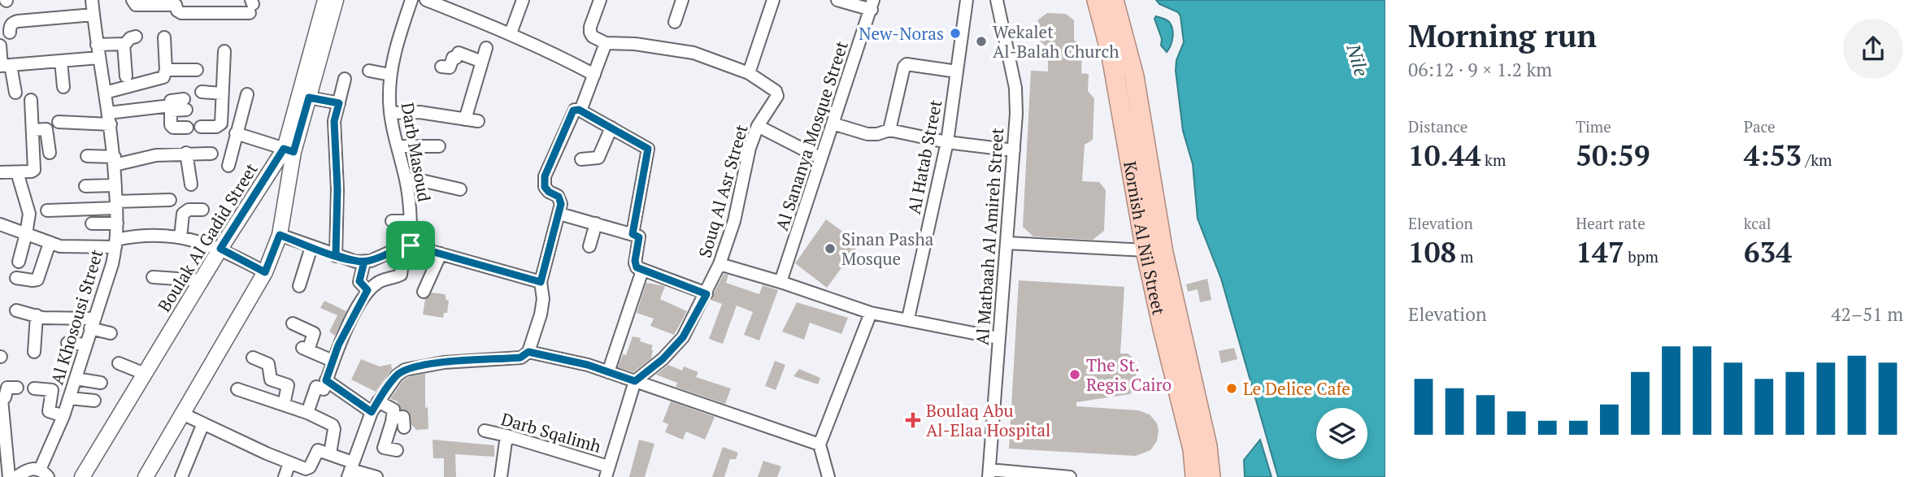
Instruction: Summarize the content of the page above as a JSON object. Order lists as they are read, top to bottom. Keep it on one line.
{"streets":{"highway":["Kornish Al Nil Street"],"street":["Al Sananya Mosque Street","Darb Masoud","Al Hatab Street","Souq Al Asr Street","Al Matbaah Al Amireh Street","Boulak Al Gadid Street","Al Khosousi Street","Darb Sqalimh"]},"water":["Nile"],"places":{"other":["New-Noras","Wekalet Al-Balah Church","Sinan Pasha Mosque","The St. Regis Cairo","Le Delice Cafe"],"health":["Boulaq Abu Al-Elaa Hospital"]},"page":{"heading":["Morning run","06:12 · 9 × 1.2 km"],"stats":[["Distance","10.44 km"],["Time","50:59"],["Pace","4:53 /km"],["Elevation","108 m"],["Heart rate","147 bpm"],["kcal","634"]],"chart":["Elevation","42–51 m"]}}
